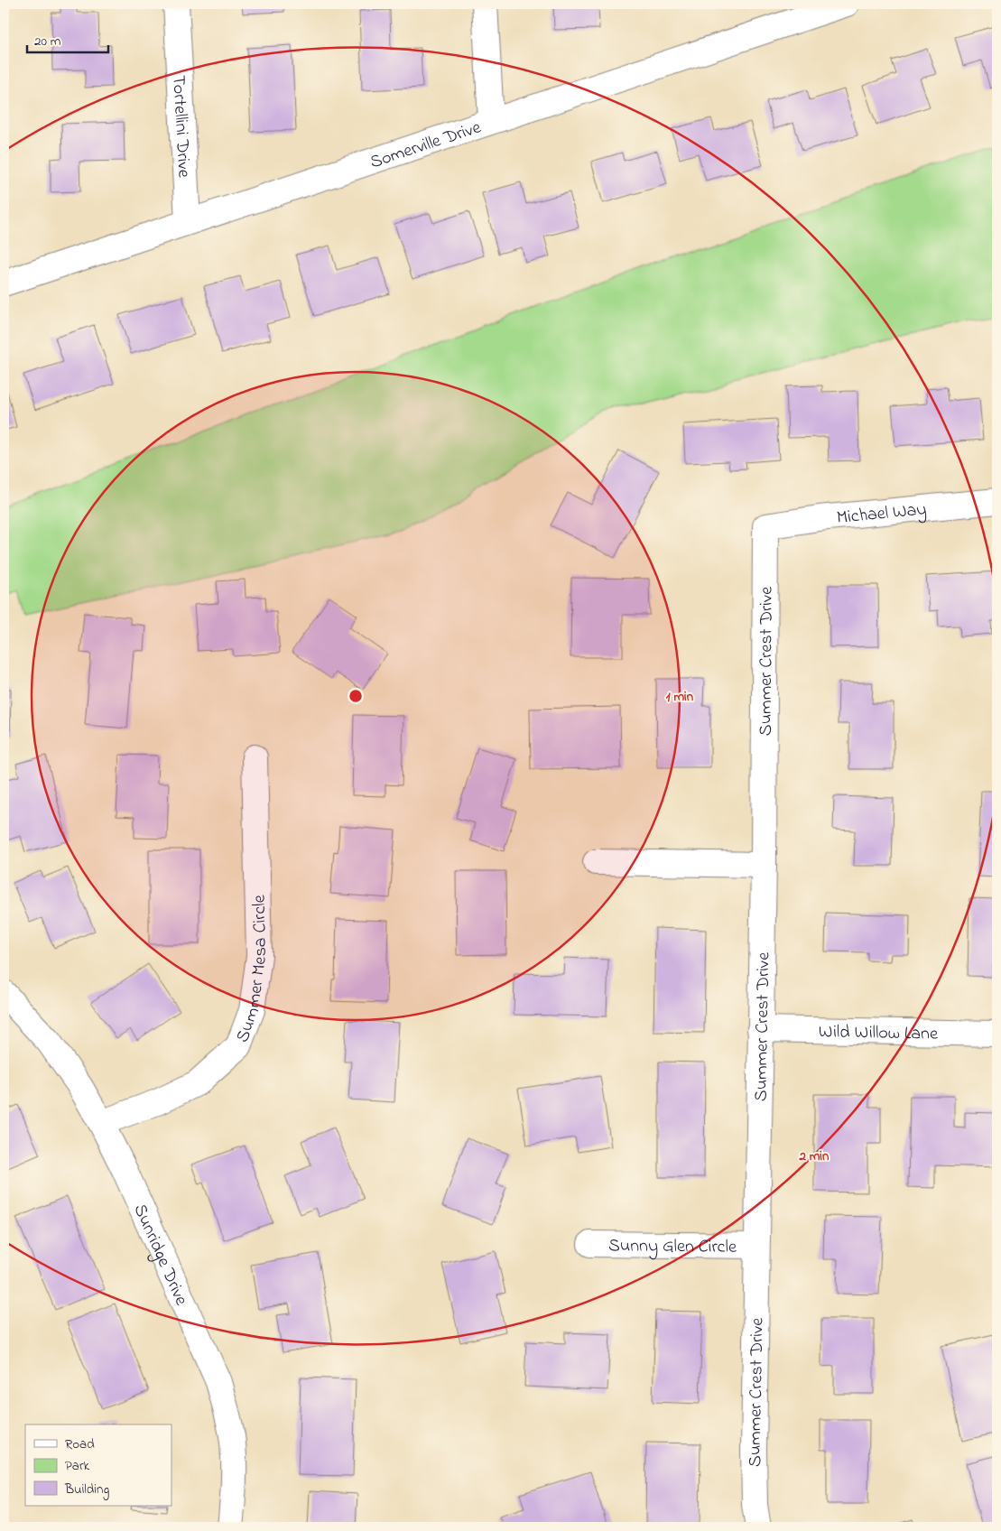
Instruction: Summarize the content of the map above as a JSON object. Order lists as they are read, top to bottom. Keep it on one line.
{"streets":{"street":["Tortellini Drive","Somerville Drive","Michael Way","Summer Crest Drive","Summer Mesa Circle","Wild Willow Lane","Sunny Glen Circle","Sunridge Drive"]},"crossings":[["Tortellini Drive","Somerville Drive"],["Michael Way","Summer Crest Drive"],["Summer Crest Drive","Wild Willow Lane"],["Summer Crest Drive","Sunny Glen Circle"],["Summer Mesa Circle","Sunridge Drive"]],"legend":["Road","Park","Building"],"scale_bar":"20 m","rings":["1 min","2 min"]}
